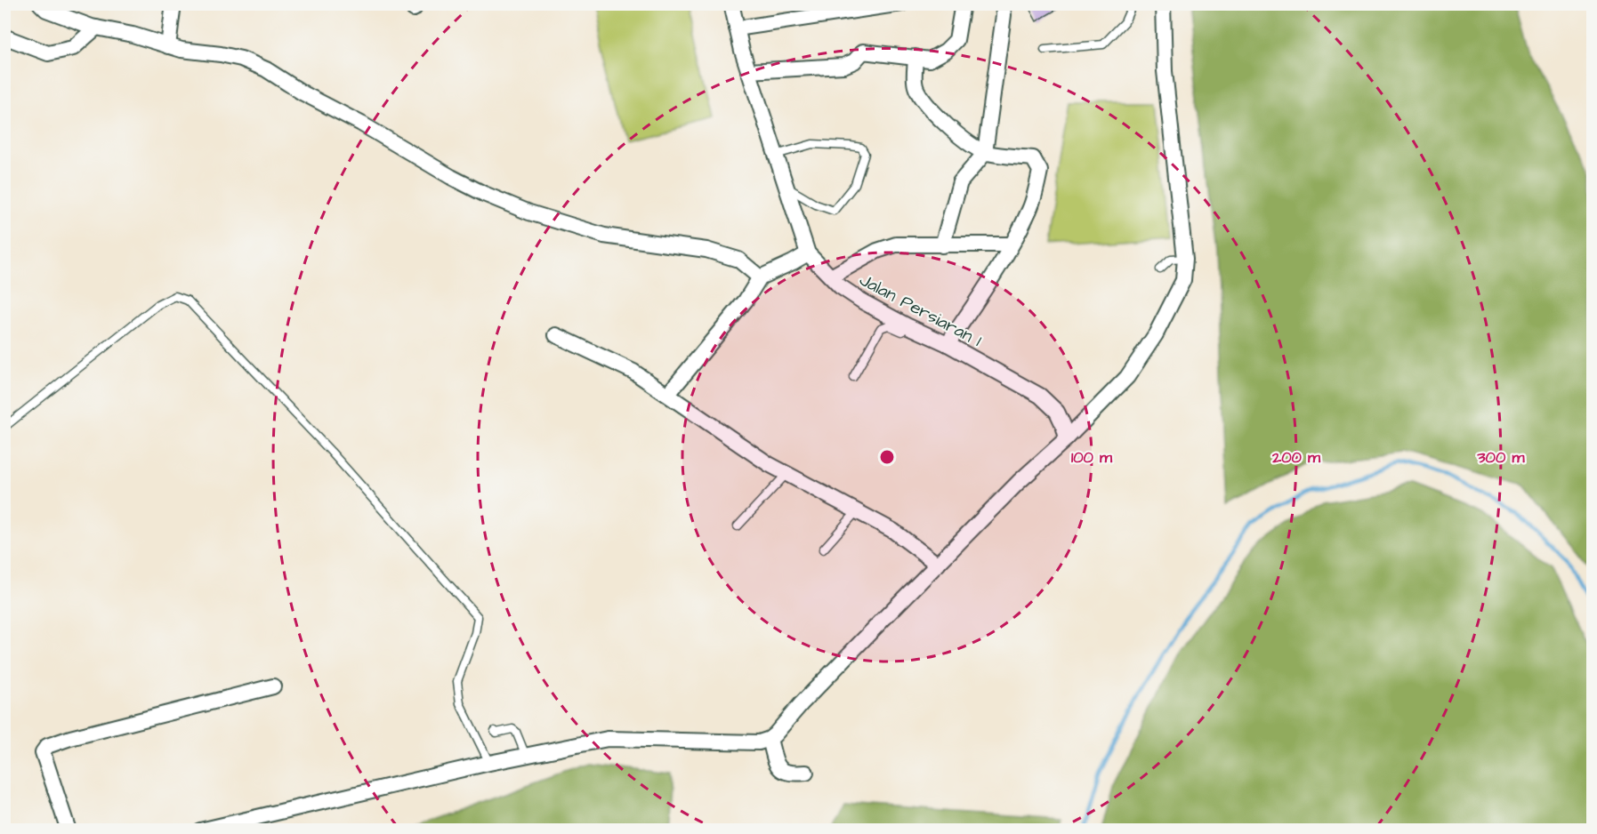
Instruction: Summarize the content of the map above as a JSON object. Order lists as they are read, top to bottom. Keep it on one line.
{"streets":{"street":["Jalan Persiaran 1"]},"rings":["100 m","200 m","300 m"]}
